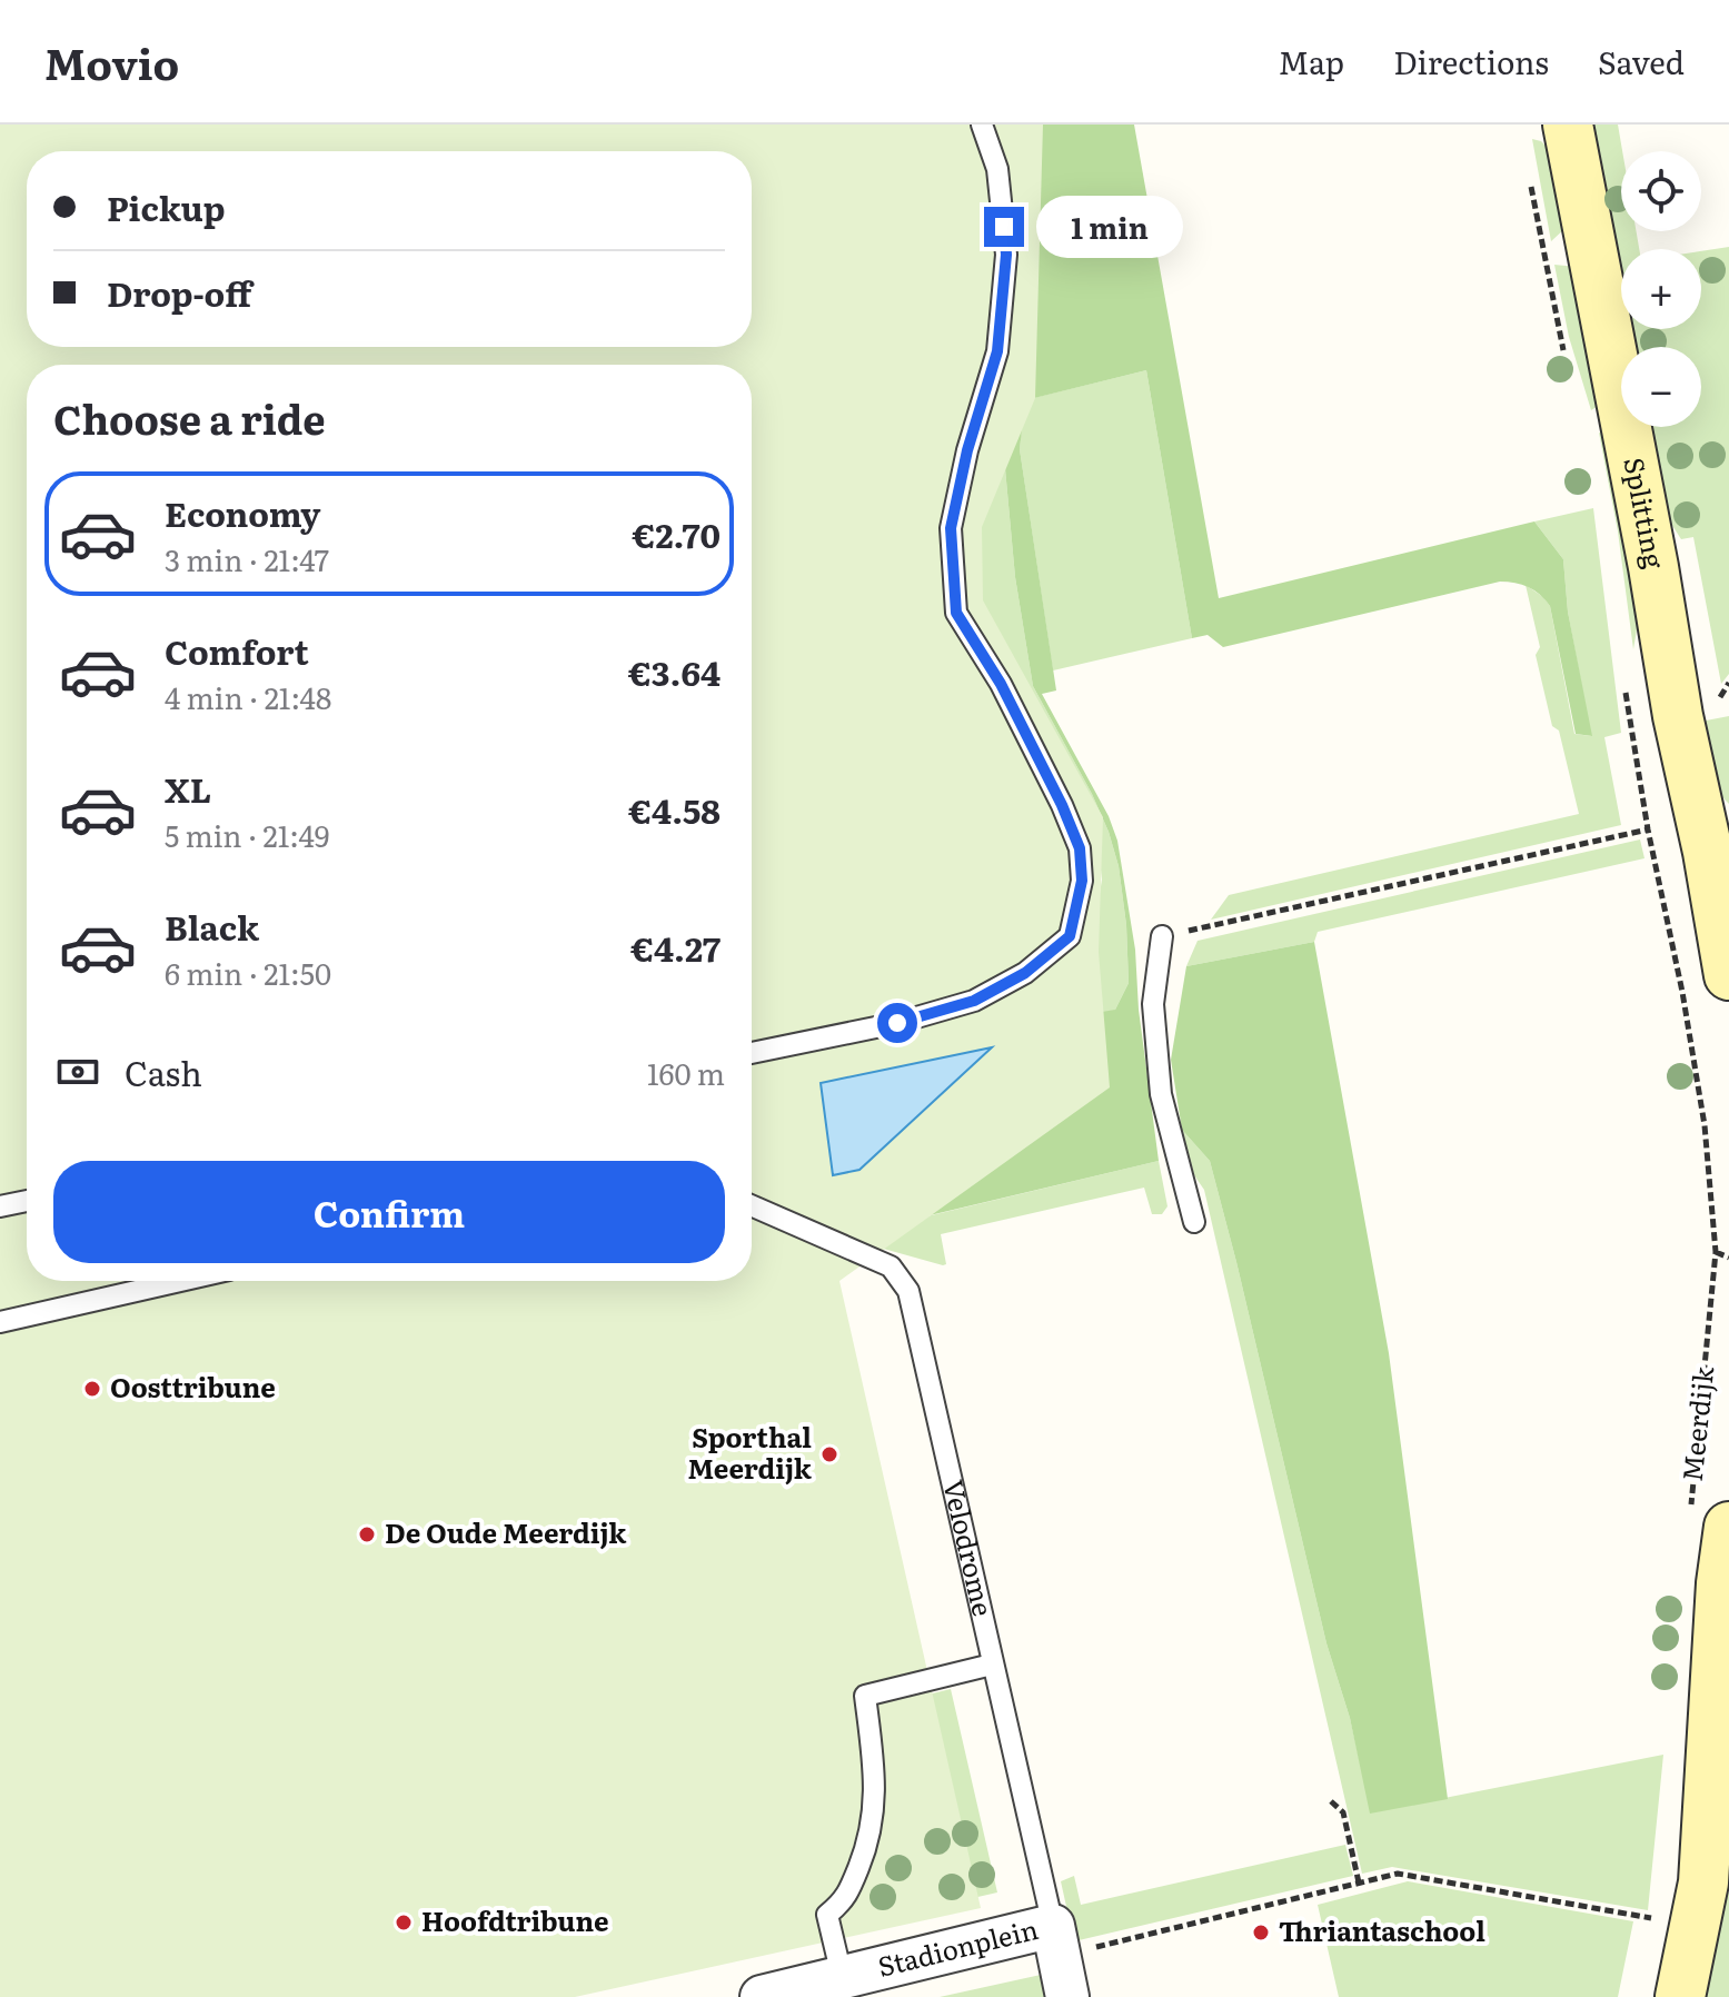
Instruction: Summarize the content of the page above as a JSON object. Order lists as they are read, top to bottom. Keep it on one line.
{"streets":{"street":["Splitting","Velodrome","Stadionplein"],"path":["Meerdijk"]},"crossings":[["Velodrome","Stadionplein"]],"places":["Oosttribune","Sporthal Meerdijk","De Oude Meerdijk","Hoofdtribune","Thriantaschool"],"page":{"header":"Movio","nav":["Map","Directions","Saved"],"map_buttons":["+","−"],"banner":["Pickup","Drop-off"],"bubble":"1 min","heading":"Choose a ride","list":[{"name":"Economy","note":"3 min · 21:47","value":"€2.70"},{"name":"Comfort","note":"4 min · 21:48","value":"€3.64"},{"name":"XL","note":"5 min · 21:49","value":"€4.58"},{"name":"Black","note":"6 min · 21:50","value":"€4.27"}],"pay":["Cash","160 m"],"buttons":"Confirm"}}
